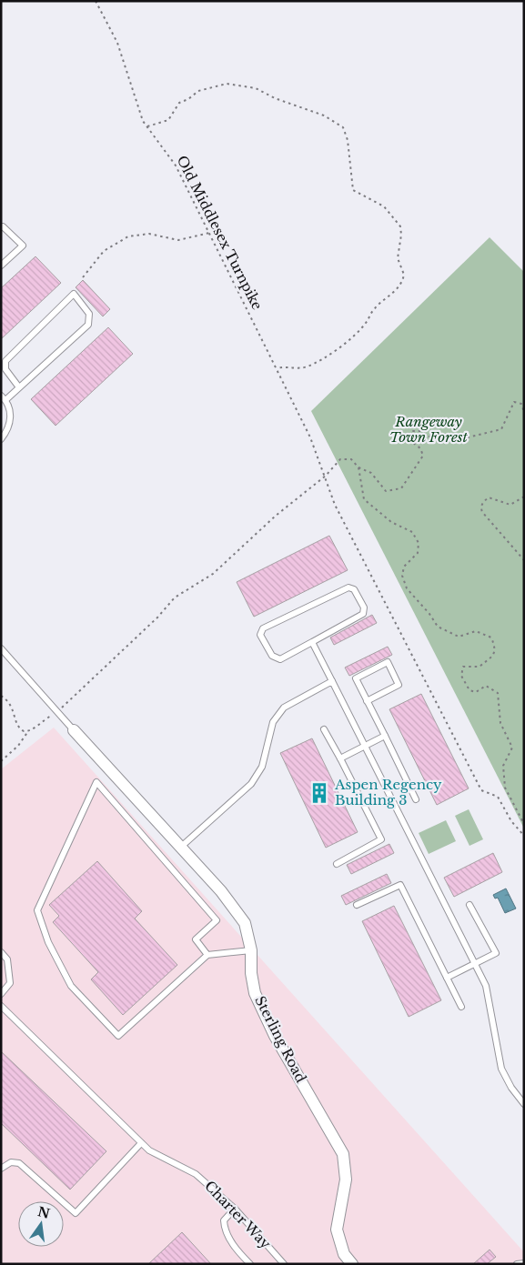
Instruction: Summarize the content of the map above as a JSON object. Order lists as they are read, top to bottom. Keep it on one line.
{"streets":{"street":["Sterling Road"],"lane":["Charter Way"],"path":["Old Middlesex Turnpike"]},"parks":["Rangeway Town Forest"],"places":{"building":["Aspen Regency Building 3"]},"north":"top"}
